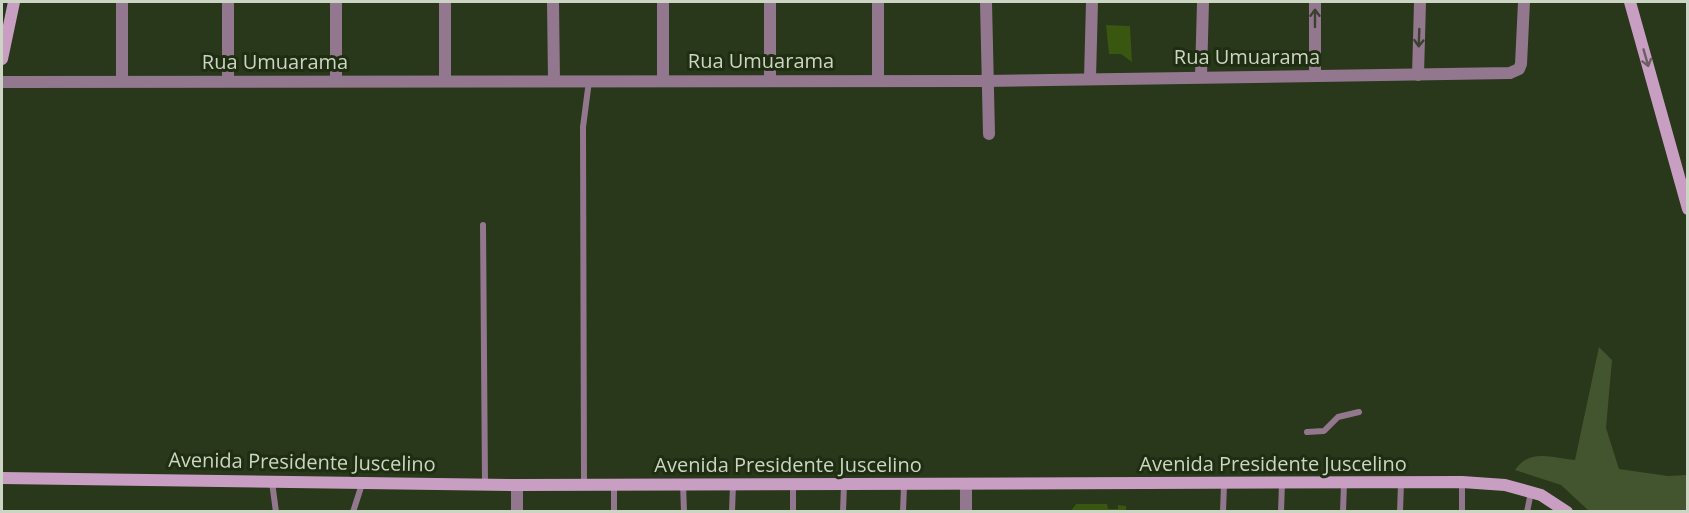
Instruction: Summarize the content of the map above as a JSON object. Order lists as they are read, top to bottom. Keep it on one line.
{"streets":{"street":["Rua Umuarama","Avenida Presidente Juscelino"]}}
